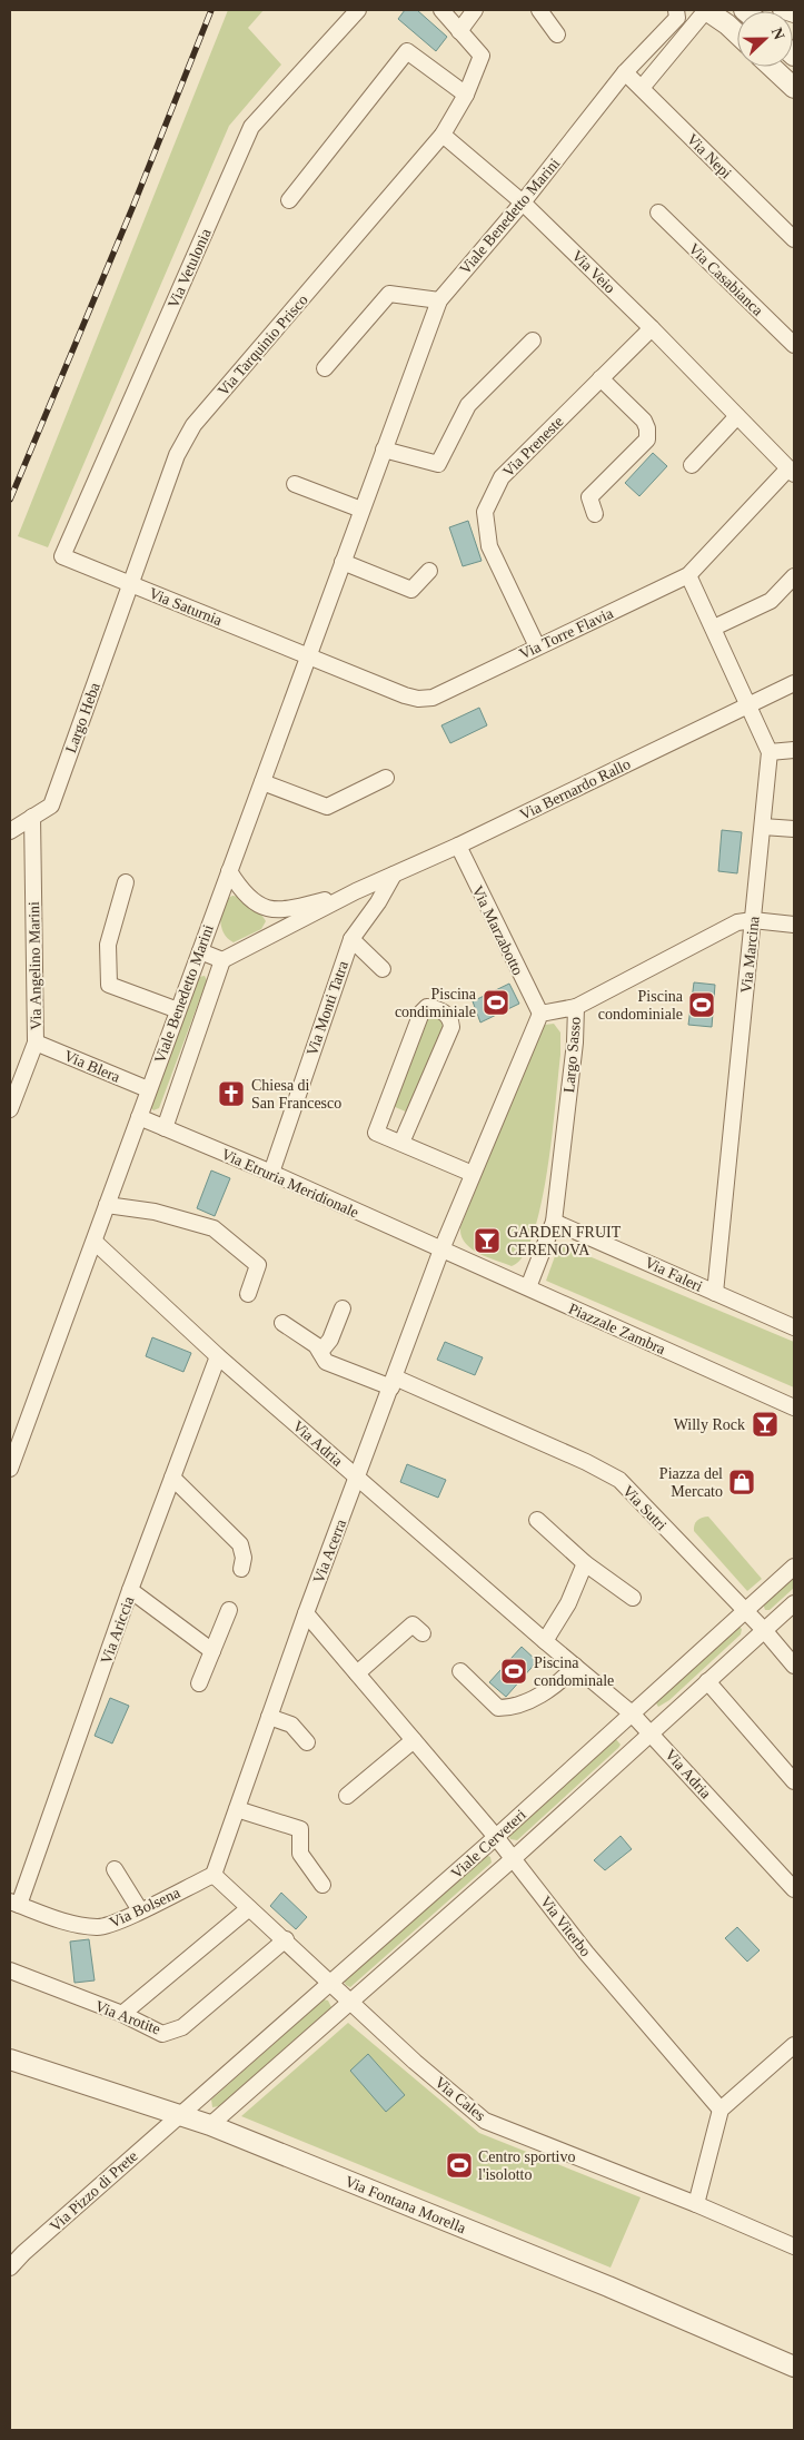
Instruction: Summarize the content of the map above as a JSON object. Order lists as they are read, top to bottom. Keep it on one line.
{"streets":{"street":["Via Nepi","Viale Benedetto Marini","Via Vetulonia","Via Veio","Via Casabianca","Via Tarquinio Prisco","Via Preneste","Via Saturnia","Via Torre Flavia","Largo Heba","Via Bernardo Rallo","Via Marzabotto","Via Marcina","Via Angelino Marini","Via Monti Tatra","Largo Sasso","Via Blera","Via Etruria Meridionale","Via Faleri","Piazzale Zambra","Via Adria","Via Sutri","Via Acerra","Via Ariccia","Viale Cerveteri","Via Bolsena","Via Viterbo","Via Arotite","Via Cales","Via Pizzo di Prete","Via Fontana Morella"]},"crossings":[["Via Nepi","Viale Benedetto Marini"],["Viale Benedetto Marini","Via Veio"],["Viale Benedetto Marini","Via Saturnia"],["Viale Benedetto Marini","Via Torre Flavia"],["Viale Benedetto Marini","Via Bernardo Rallo"],["Viale Benedetto Marini","Via Blera"],["Viale Benedetto Marini","Via Etruria Meridionale"],["Viale Benedetto Marini","Via Adria"],["Via Vetulonia","Via Saturnia"],["Via Veio","Via Tarquinio Prisco"],["Via Veio","Via Preneste"],["Via Veio","Via Torre Flavia"],["Via Tarquinio Prisco","Via Saturnia"],["Via Tarquinio Prisco","Largo Heba"],["Via Preneste","Via Torre Flavia"],["Via Saturnia","Via Torre Flavia"],["Via Saturnia","Largo Heba"],["Via Torre Flavia","Via Marcina"],["Largo Heba","Via Angelino Marini"],["Via Bernardo Rallo","Via Marzabotto"],["Via Bernardo Rallo","Via Marcina"],["Via Bernardo Rallo","Via Monti Tatra"],["Via Marzabotto","Largo Sasso"],["Via Marcina","Via Faleri"],["Via Angelino Marini","Via Blera"],["Via Monti Tatra","Via Etruria Meridionale"],["Largo Sasso","Via Faleri"],["Largo Sasso","Piazzale Zambra"],["Via Etruria Meridionale","Piazzale Zambra"],["Via Etruria Meridionale","Via Acerra"],["Piazzale Zambra","Via Acerra"],["Via Adria","Via Acerra"],["Via Adria","Via Ariccia"],["Via Adria","Viale Cerveteri"],["Via Sutri","Via Acerra"],["Via Sutri","Viale Cerveteri"],["Via Acerra","Via Bolsena"],["Via Acerra","Via Viterbo"],["Via Acerra","Via Cales"],["Via Ariccia","Via Bolsena"],["Viale Cerveteri","Via Viterbo"],["Viale Cerveteri","Via Cales"],["Viale Cerveteri","Via Pizzo di Prete"],["Viale Cerveteri","Via Fontana Morella"],["Via Bolsena","Via Cales"],["Via Arotite","Via Cales"],["Via Pizzo di Prete","Via Fontana Morella"]],"places":{"sports":["Piscina condiminiale","Piscina condominiale","Piscina condominale","Centro sportivo l'isolotto"],"church":["Chiesa di San Francesco"],"bar":["GARDEN FRUIT CERENOVA","Willy Rock"],"shop":["Piazza del Mercato"]},"north":"right"}
